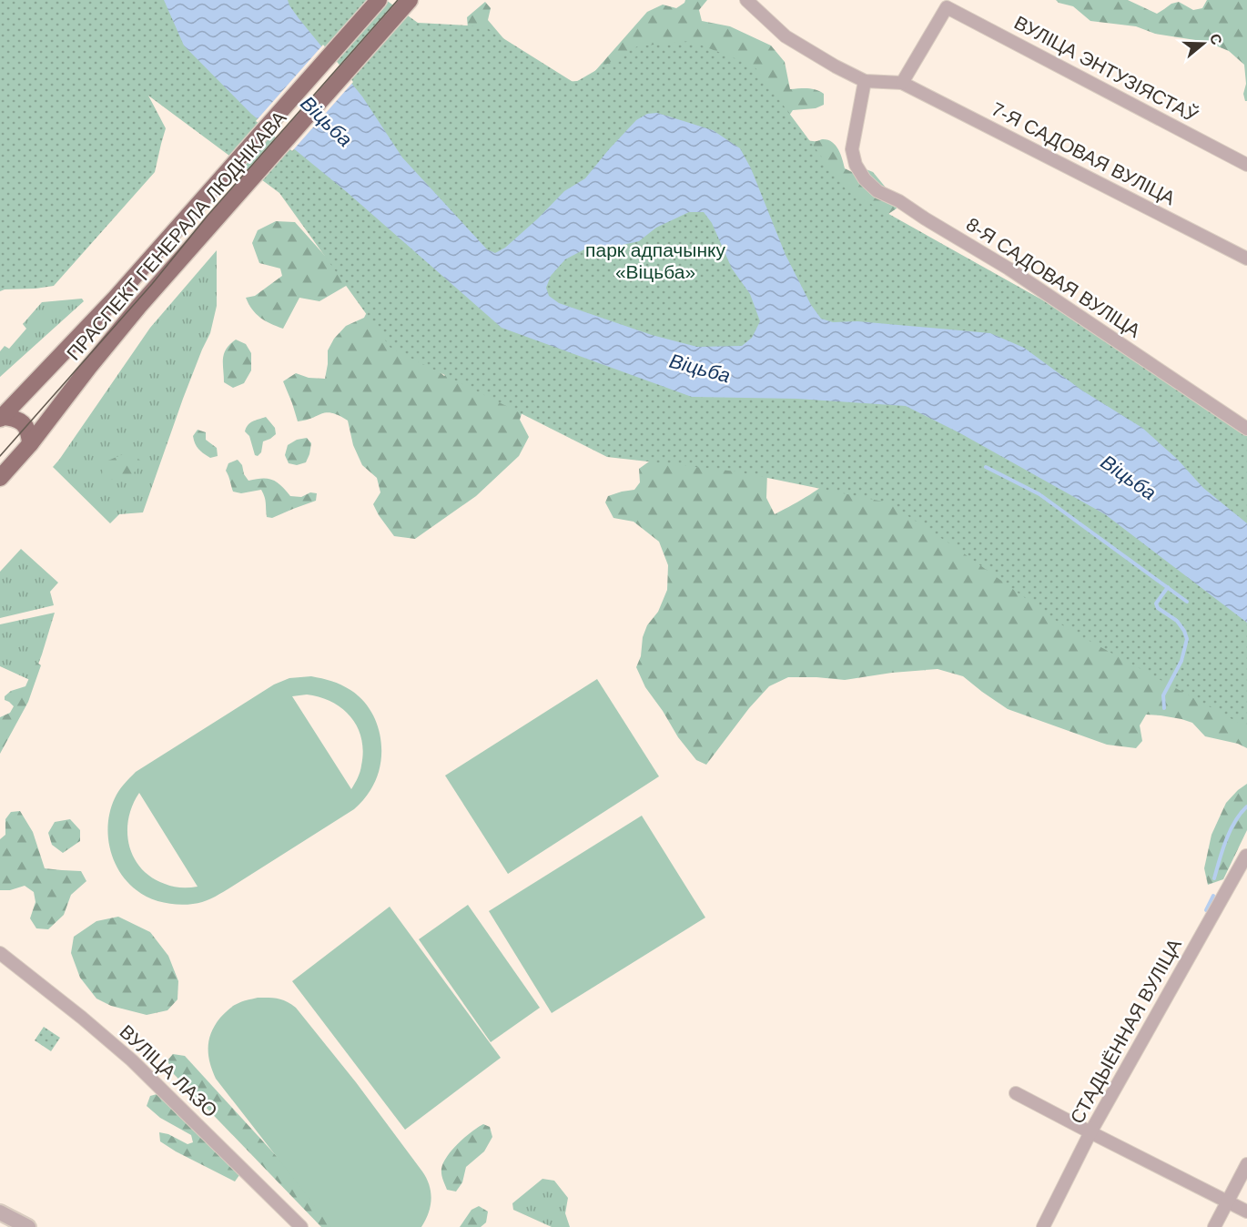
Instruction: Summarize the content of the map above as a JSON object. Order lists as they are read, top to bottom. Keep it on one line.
{"streets":{"main road":["ПРАСПЕКТ ГЕНЕРАЛА ЛЮДНІКАВА"],"street":["ВУЛІЦА ЭНТУЗІЯСТАЎ","7-Я САДОВАЯ ВУЛІЦА","8-Я САДОВАЯ ВУЛІЦА","СТАДЫЁННАЯ ВУЛІЦА","ВУЛІЦА ЛАЗО"]},"crossings":[["ВУЛІЦА ЭНТУЗІЯСТАЎ","7-Я САДОВАЯ ВУЛІЦА"]],"water":["Віцьба"],"parks":["парк адпачынку «Віцьба»"],"north":"right"}
